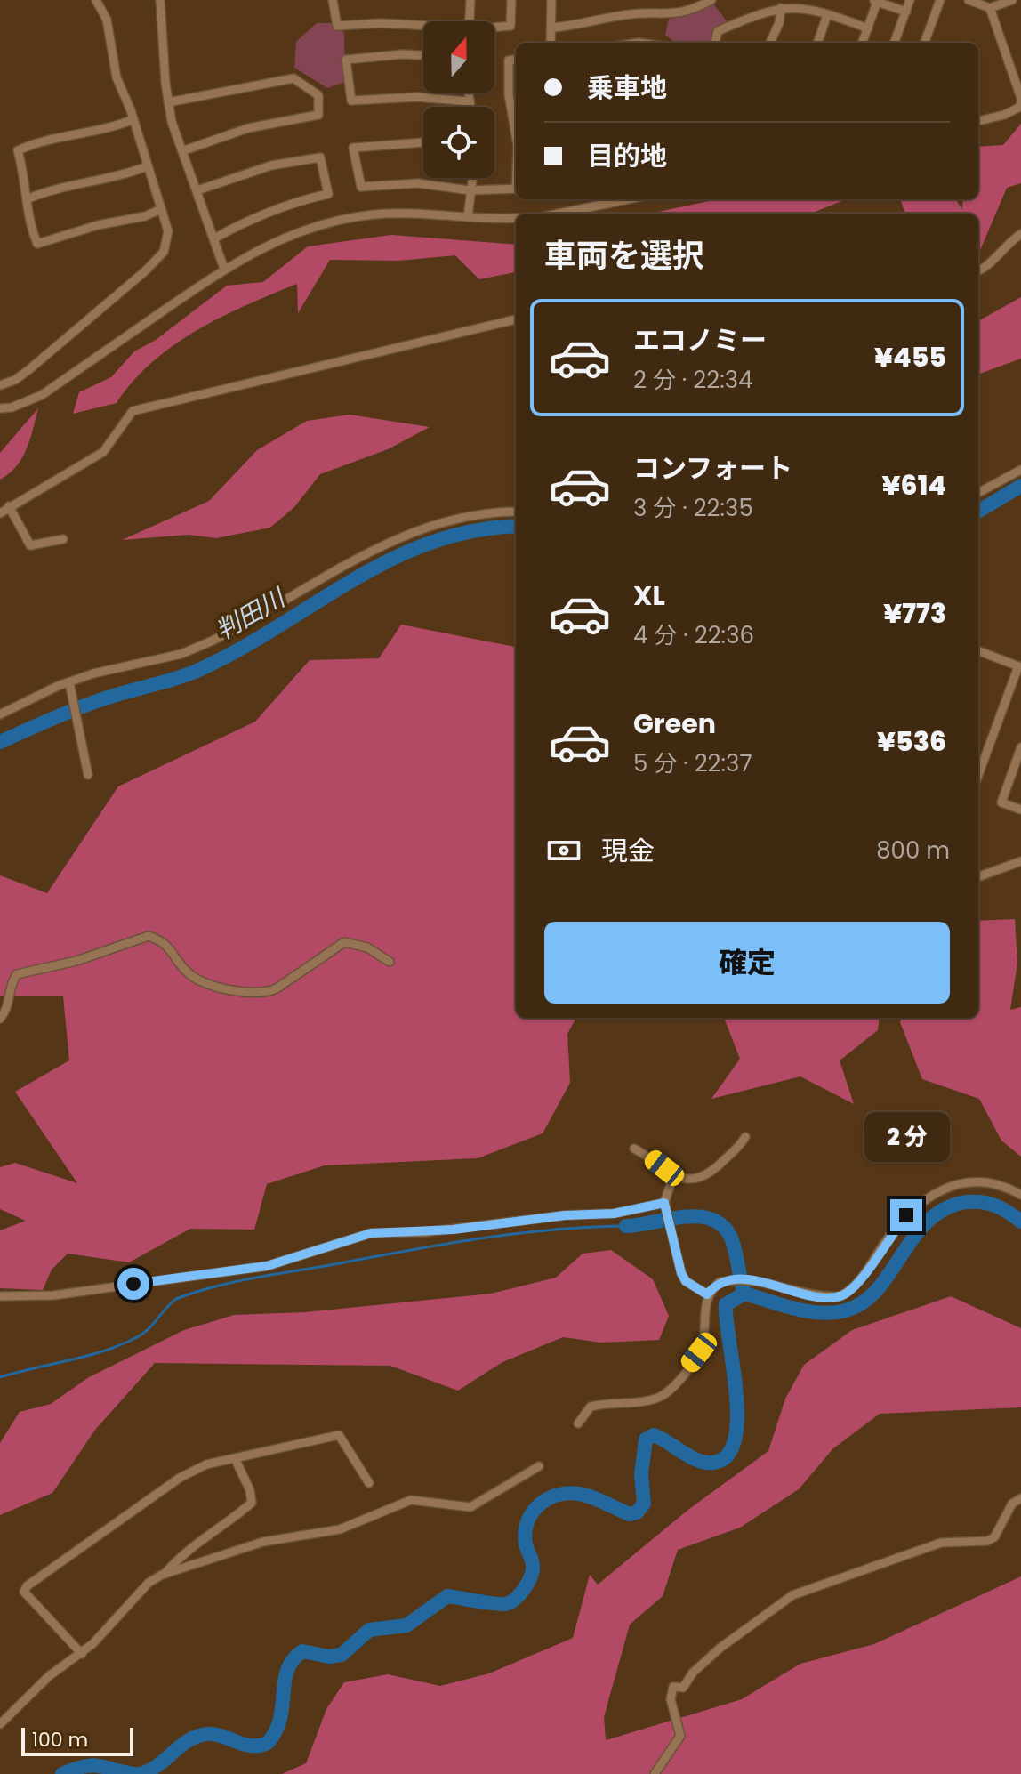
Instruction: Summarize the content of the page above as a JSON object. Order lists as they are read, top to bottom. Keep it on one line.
{"water":["判田川"],"scale_bar":"100 m","north":"top","page":{"banner":["乗車地","目的地"],"heading":"車両を選択","list":[{"name":"エコノミー","note":"2 分 · 22:34","value":"¥455"},{"name":"コンフォート","note":"3 分 · 22:35","value":"¥614"},{"name":"XL","note":"4 分 · 22:36","value":"¥773"},{"name":"Green","note":"5 分 · 22:37","value":"¥536"}],"pay":["現金","800 m"],"buttons":"確定","bubble":"2 分","scale":"100 m"}}
